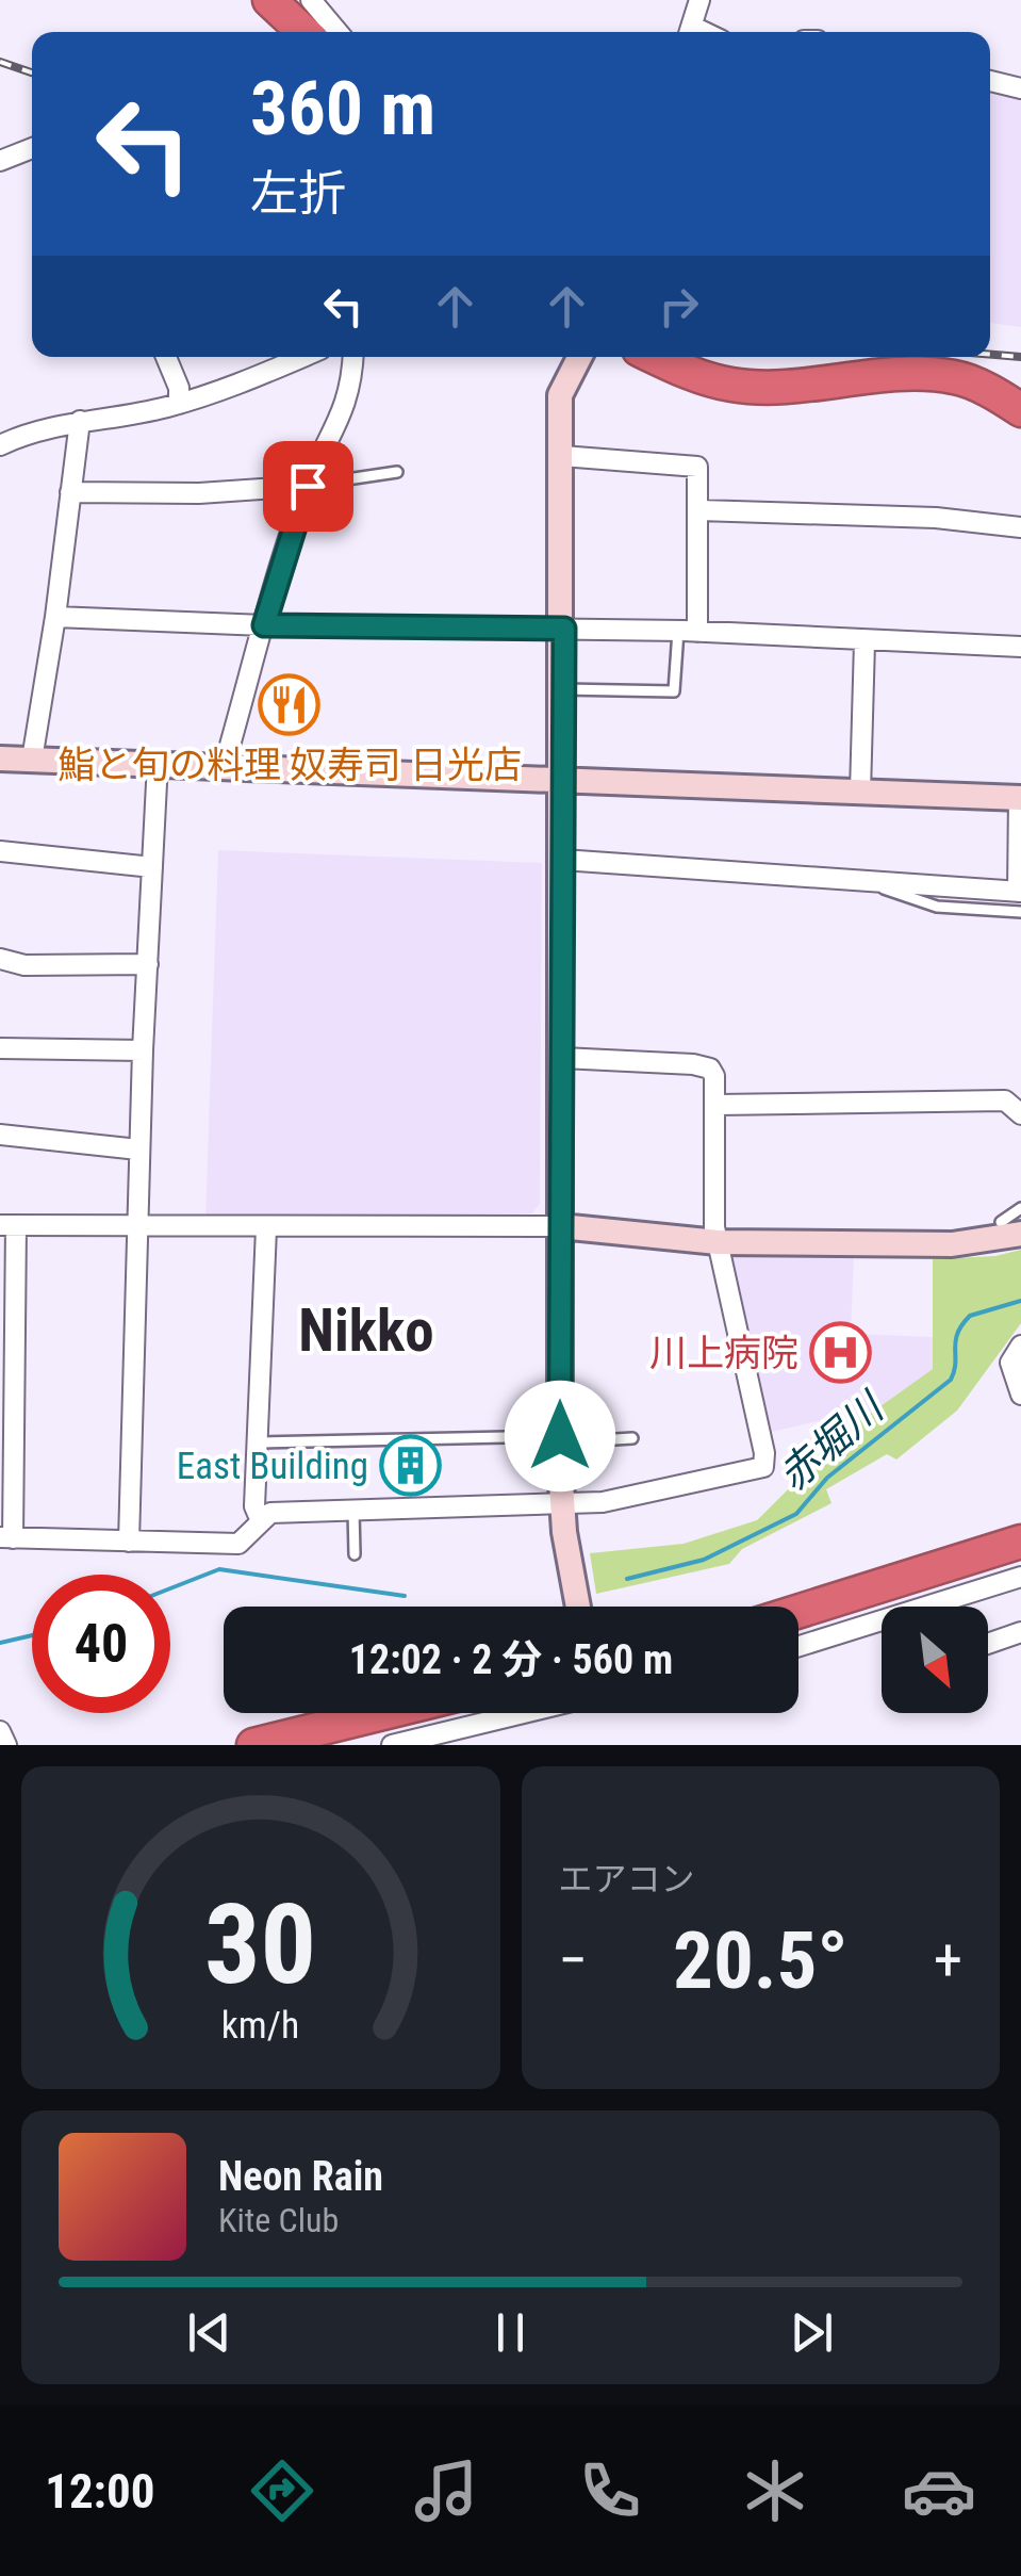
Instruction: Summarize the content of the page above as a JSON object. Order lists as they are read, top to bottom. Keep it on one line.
{"districts":["Nikko"],"water":["赤堀川"],"places":{"restaurant":["鮨と旬の料理 奴寿司 日光店"],"hospital":["川上病院"],"building":["East Building"]},"north":"bottom right","page":{"turn":["360 m","左折"],"limit":"40","trip":"12:02 · 2 分 · 560 m","tile":"エアコン","heat":["−","20.5°","+"],"song":["Neon Rain","Kite Club"],"tabs":"12:00","gauge":["30","km/h"]}}
